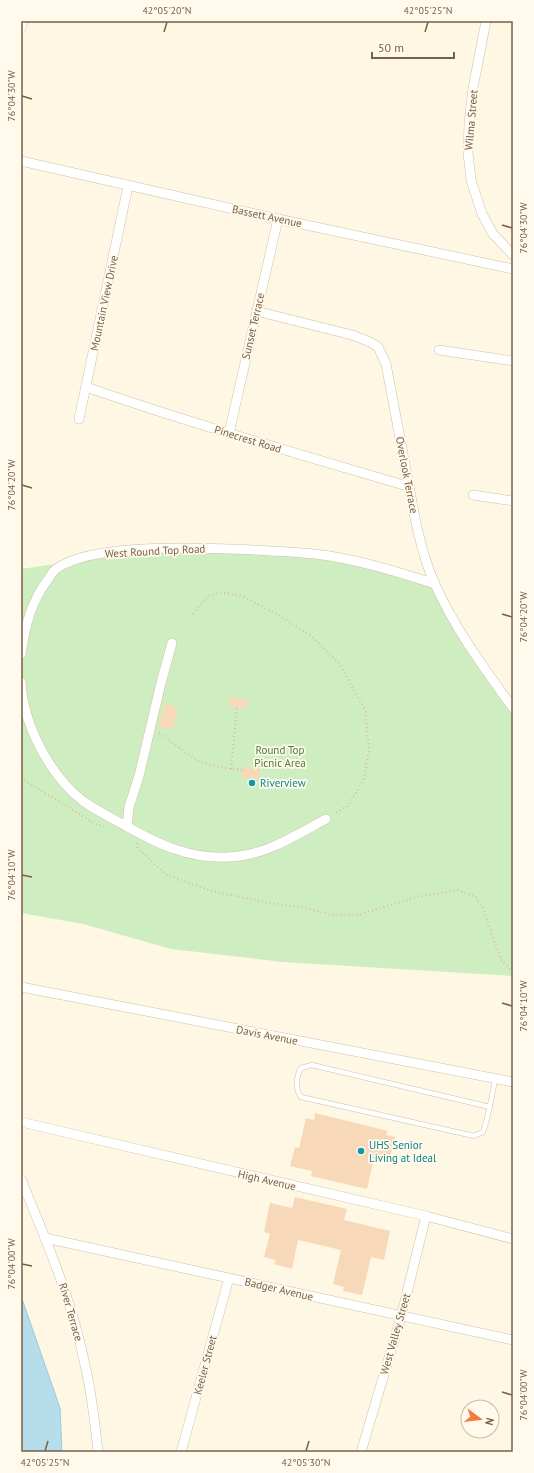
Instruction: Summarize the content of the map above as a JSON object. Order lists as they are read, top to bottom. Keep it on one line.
{"streets":{"street":["Wilma Street","Bassett Avenue","Mountain View Drive","Sunset Terrace","Pinecrest Road","Overlook Terrace","West Round Top Road","Davis Avenue","High Avenue","Badger Avenue","River Terrace","West Valley Street","Keeler Street"]},"crossings":[["Bassett Avenue","Mountain View Drive"],["Bassett Avenue","Sunset Terrace"],["Mountain View Drive","Pinecrest Road"],["Sunset Terrace","Pinecrest Road"],["Sunset Terrace","Overlook Terrace"],["Pinecrest Road","Overlook Terrace"],["Overlook Terrace","West Round Top Road"],["High Avenue","West Valley Street"],["Badger Avenue","River Terrace"],["Badger Avenue","West Valley Street"],["Badger Avenue","Keeler Street"]],"parks":["Round Top Picnic Area"],"places":["Riverview","UHS Senior Living at Ideal"],"scale_bar":"50 m","north":"right","coordinates":["42°05'20\"N","42°05'25\"N","76°04'30\"W","76°04'20\"W","76°04'10\"W","76°04'00\"W","42°05'30\"N"]}
